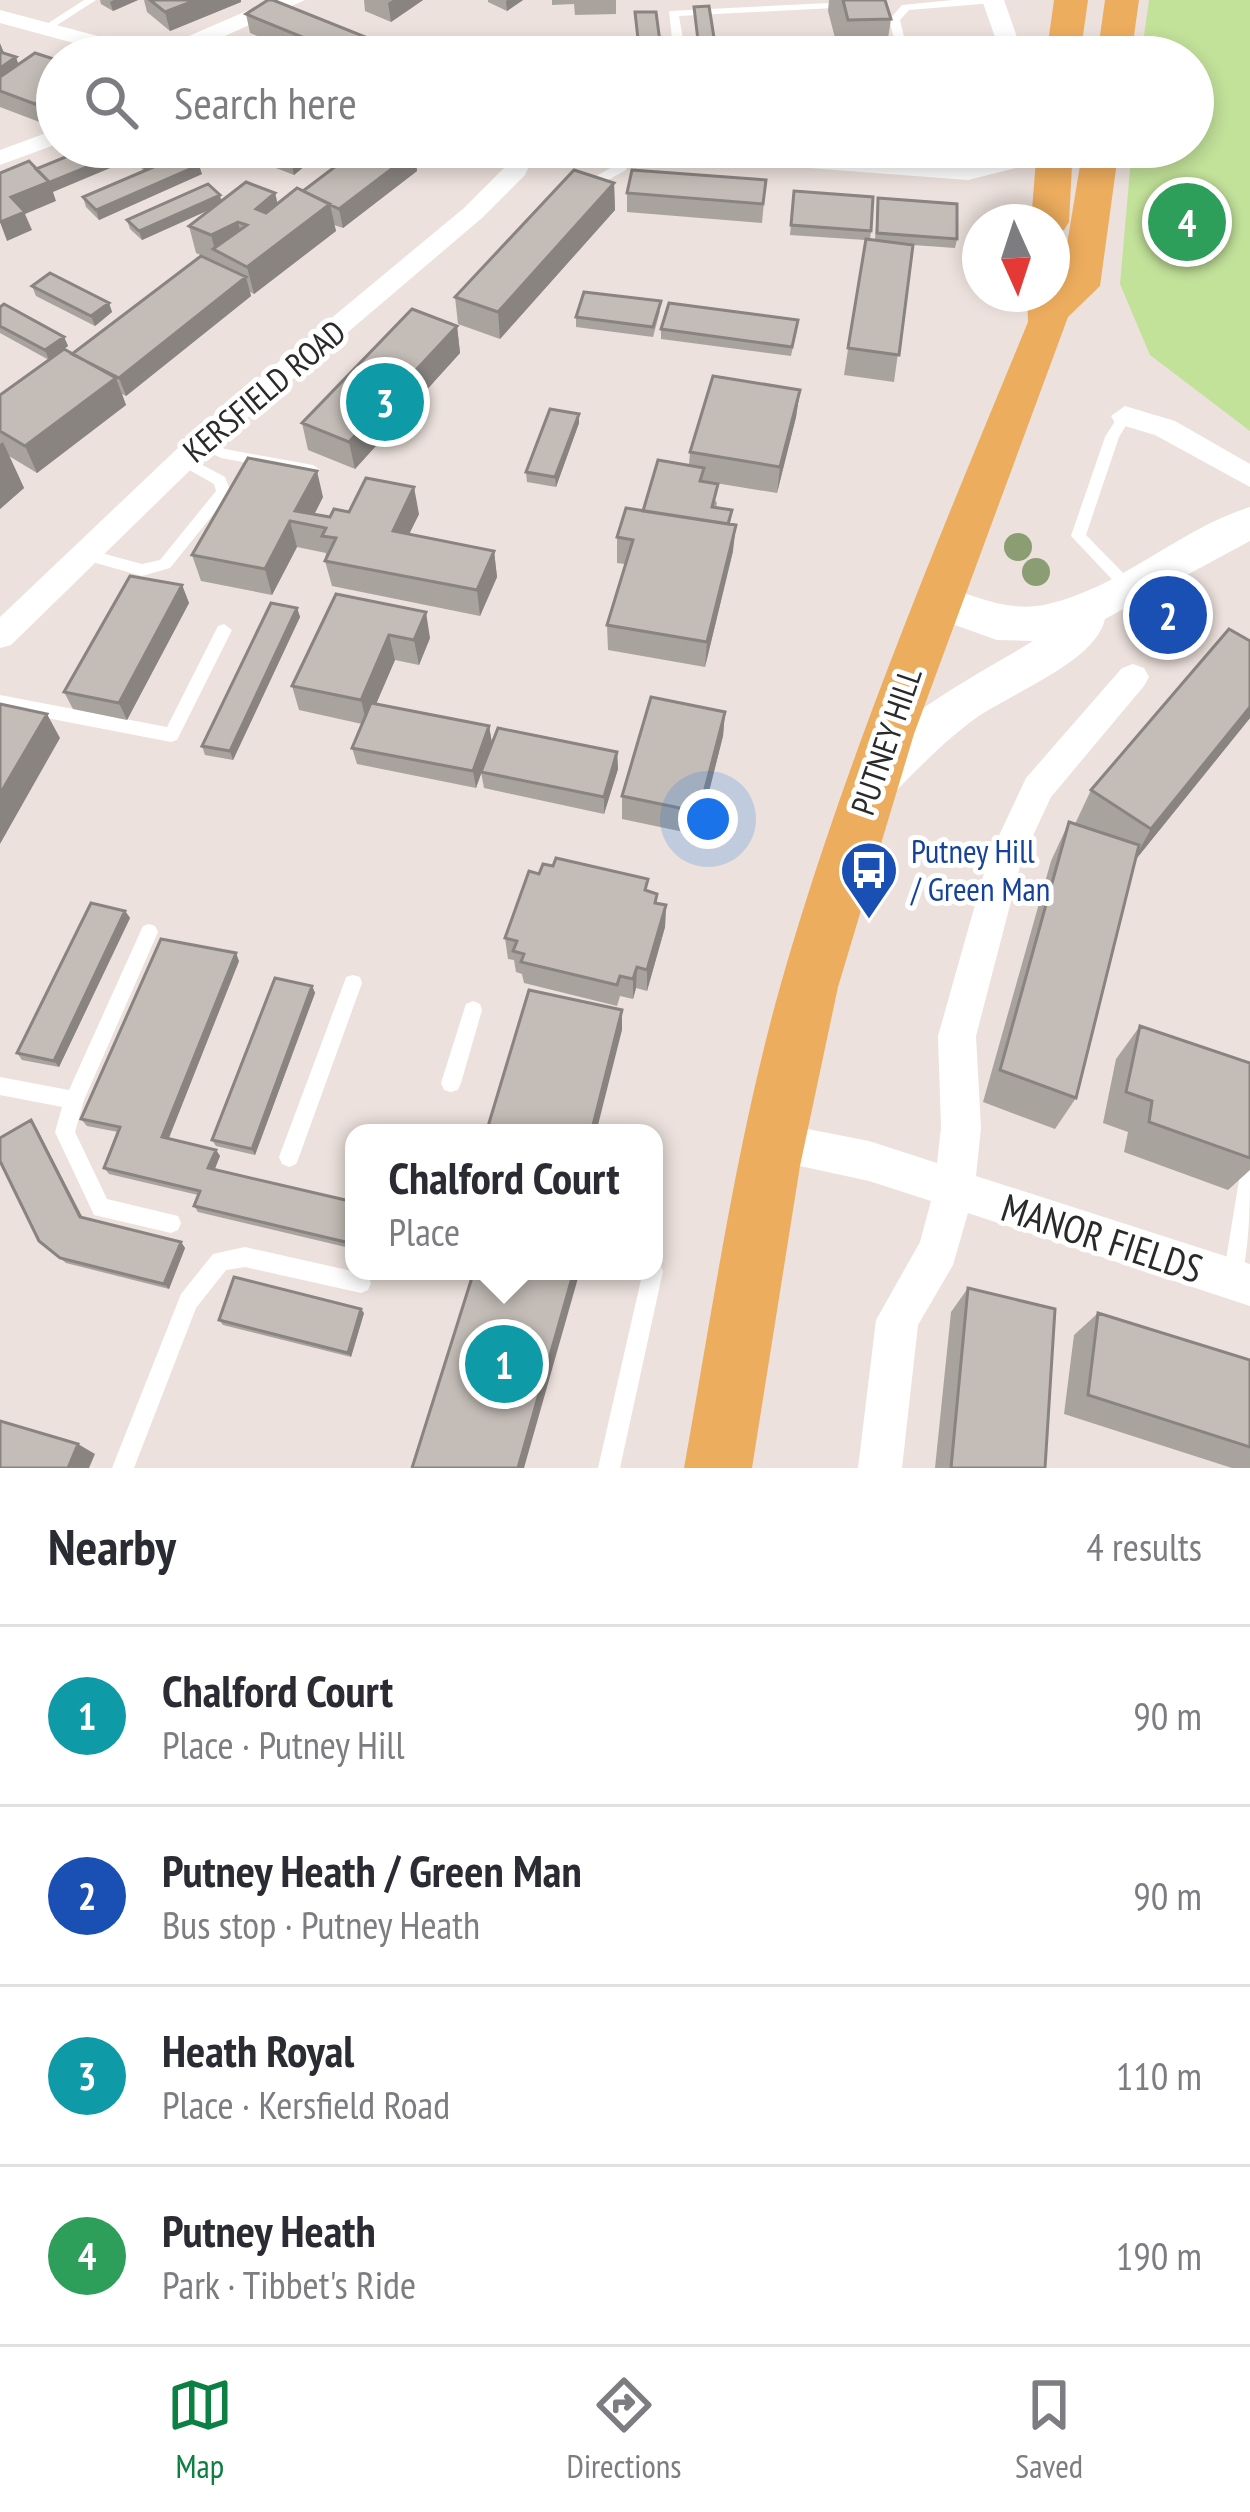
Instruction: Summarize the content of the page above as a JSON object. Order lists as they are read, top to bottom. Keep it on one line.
{"streets":{"main road":["PUTNEY HILL"],"street":["KERSFIELD ROAD","MANOR FIELDS"]},"crossings":[["PUTNEY HILL","MANOR FIELDS"]],"places":{"bus stop":["Putney Hill / Green Man"]},"north":"bottom","page":{"search":"Search here","pins":["4","3","2","1"],"popup":["Chalford Court","Place"],"heading":["Nearby","4 results"],"list":[{"mark":"1","name":"Chalford Court","note":"Place · Putney Hill","value":"90 m"},{"mark":"2","name":"Putney Heath / Green Man","note":"Bus stop · Putney Heath","value":"90 m"},{"mark":"3","name":"Heath Royal","note":"Place · Kersfield Road","value":"110 m"},{"mark":"4","name":"Putney Heath","note":"Park · Tibbet's Ride","value":"190 m"}],"nav":["Map","Directions","Saved"]}}
